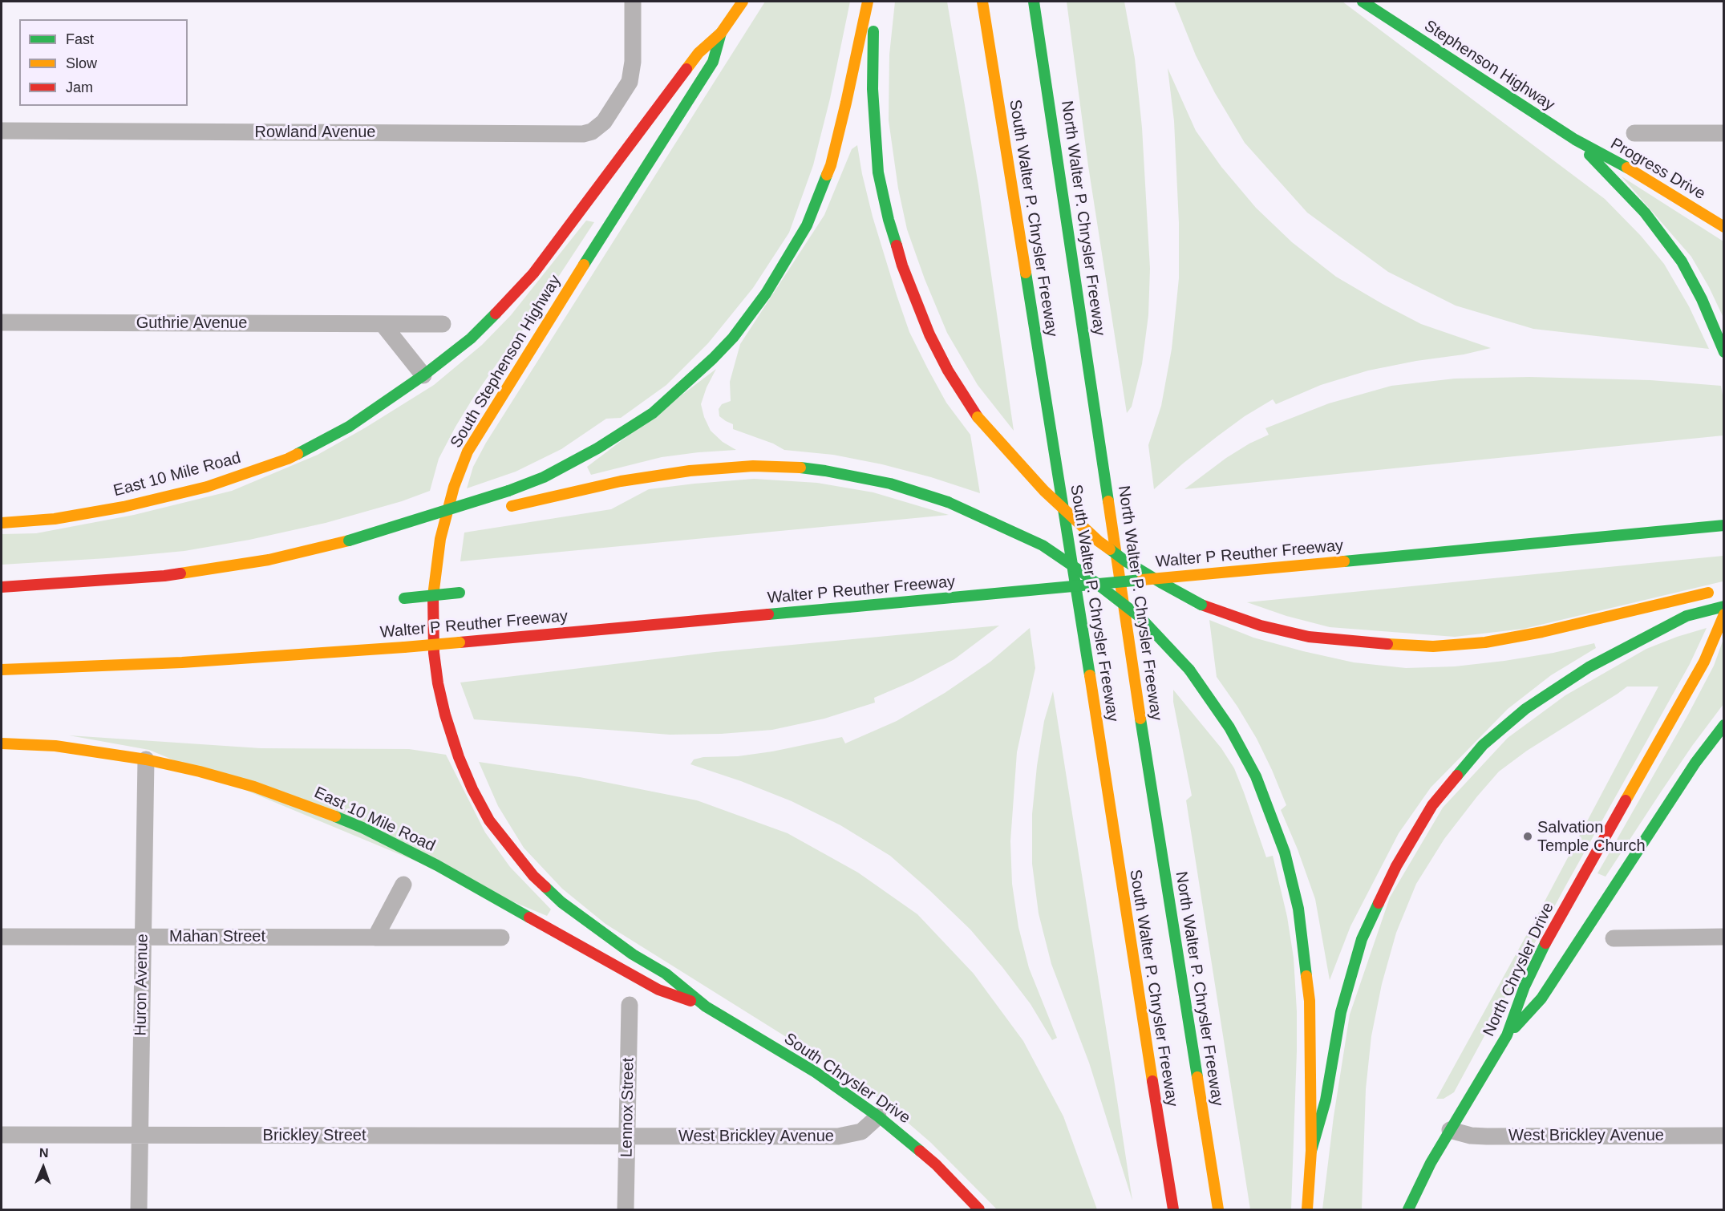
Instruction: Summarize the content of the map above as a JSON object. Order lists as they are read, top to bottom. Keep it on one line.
{"streets":{"main road":["Stephenson Highway","Progress Drive","South Walter P. Chrysler Freeway","North Walter P. Chrysler Freeway","South Stephenson Highway","East 10 Mile Road","Walter P Reuther Freeway","North Chrysler Drive","South Chrysler Drive"],"street":["Rowland Avenue","Guthrie Avenue","Mahan Street","Huron Avenue","Lennox Street","Brickley Street","West Brickley Avenue"]},"crossings":[["Stephenson Highway","Progress Drive"],["South Stephenson Highway","East 10 Mile Road"],["South Stephenson Highway","South Chrysler Drive"],["East 10 Mile Road","Huron Avenue"],["East 10 Mile Road","South Chrysler Drive"],["Mahan Street","Huron Avenue"],["North Chrysler Drive","West Brickley Avenue"],["Huron Avenue","Brickley Street"],["South Chrysler Drive","West Brickley Avenue"],["Lennox Street","Brickley Street"],["Lennox Street","West Brickley Avenue"],["Brickley Street","West Brickley Avenue"]],"places":["Salvation Temple Church"],"legend":["Fast","Slow","Jam"],"north":"top"}
